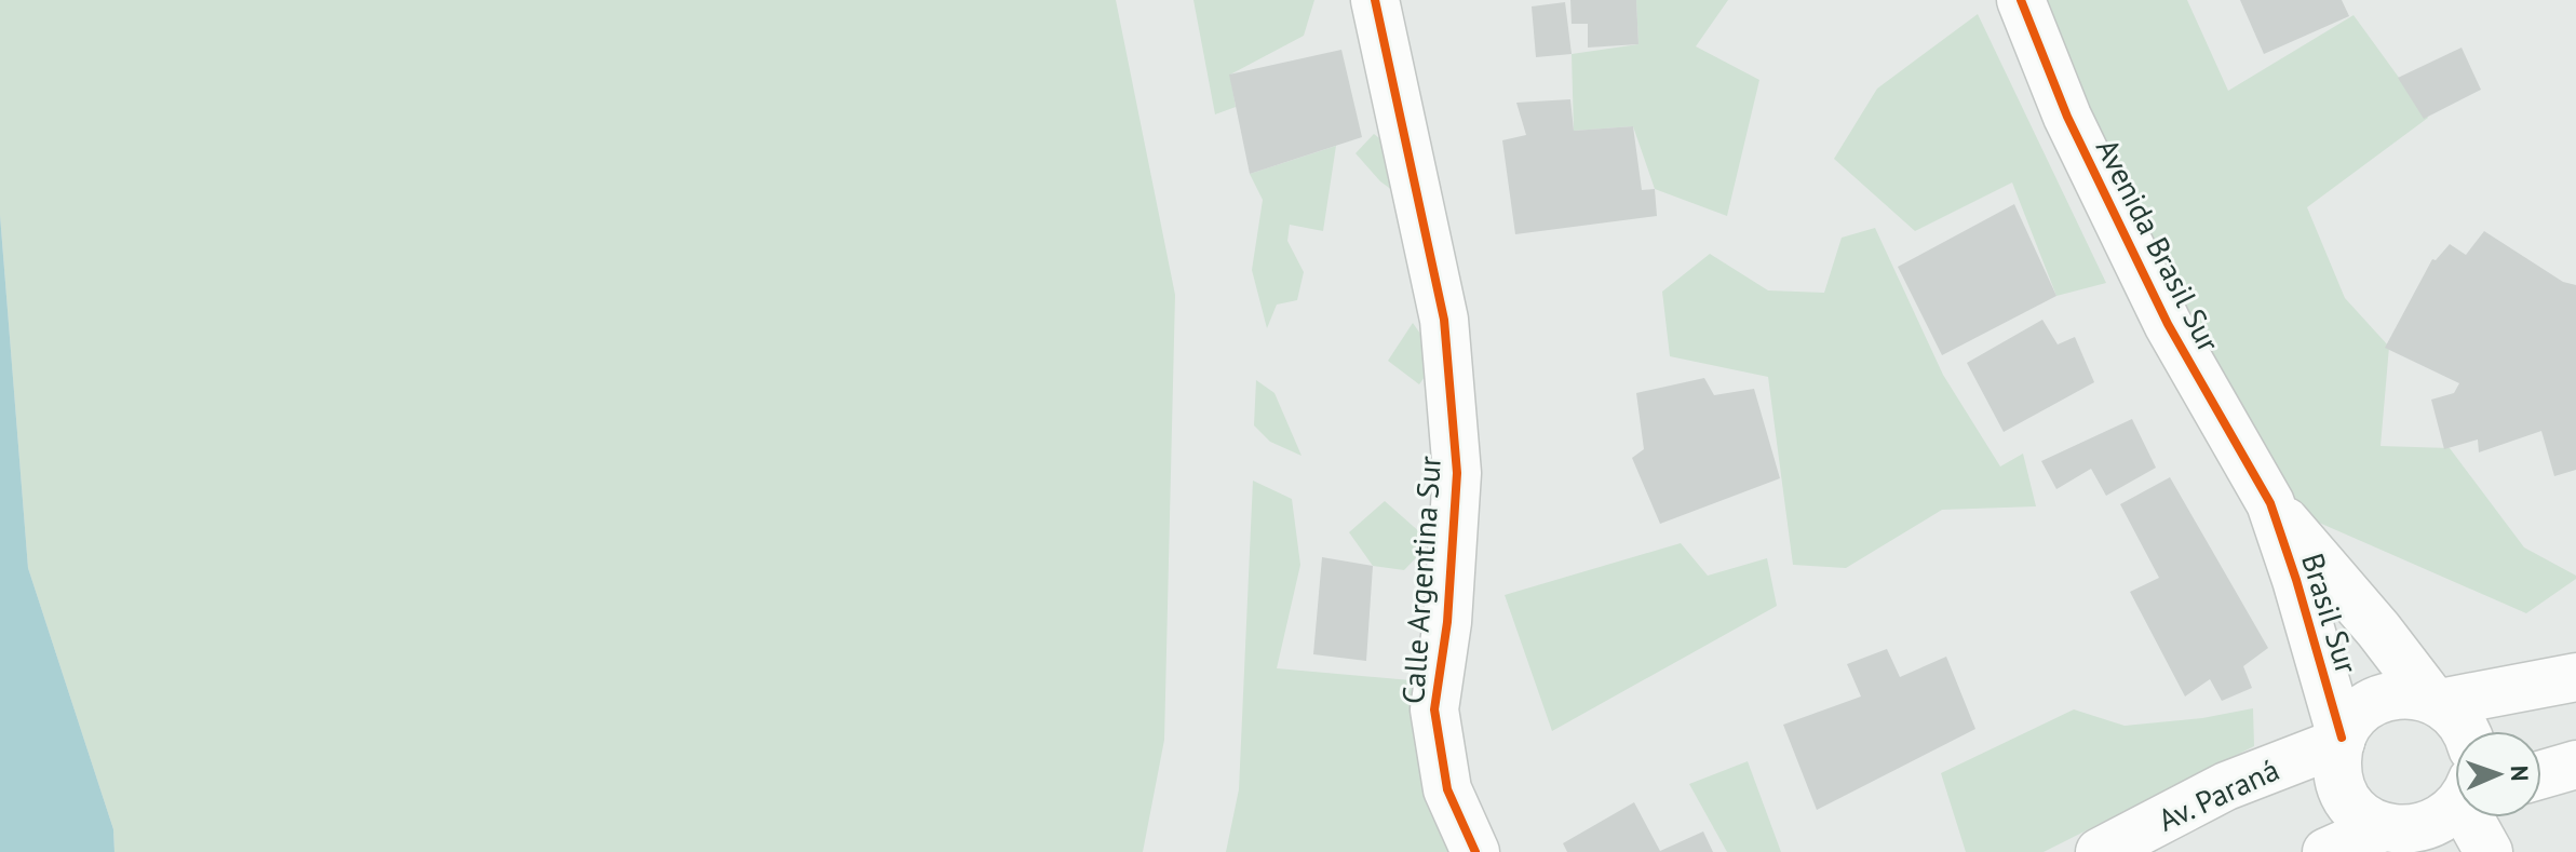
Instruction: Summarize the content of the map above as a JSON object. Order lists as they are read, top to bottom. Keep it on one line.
{"streets":{"street":["Avenida Brasil Sur","Calle Argentina Sur","Brasil Sur","Av. Paraná"]},"crossings":[["Avenida Brasil Sur","Brasil Sur"],["Brasil Sur","Av. Paraná"]],"north":"right"}
